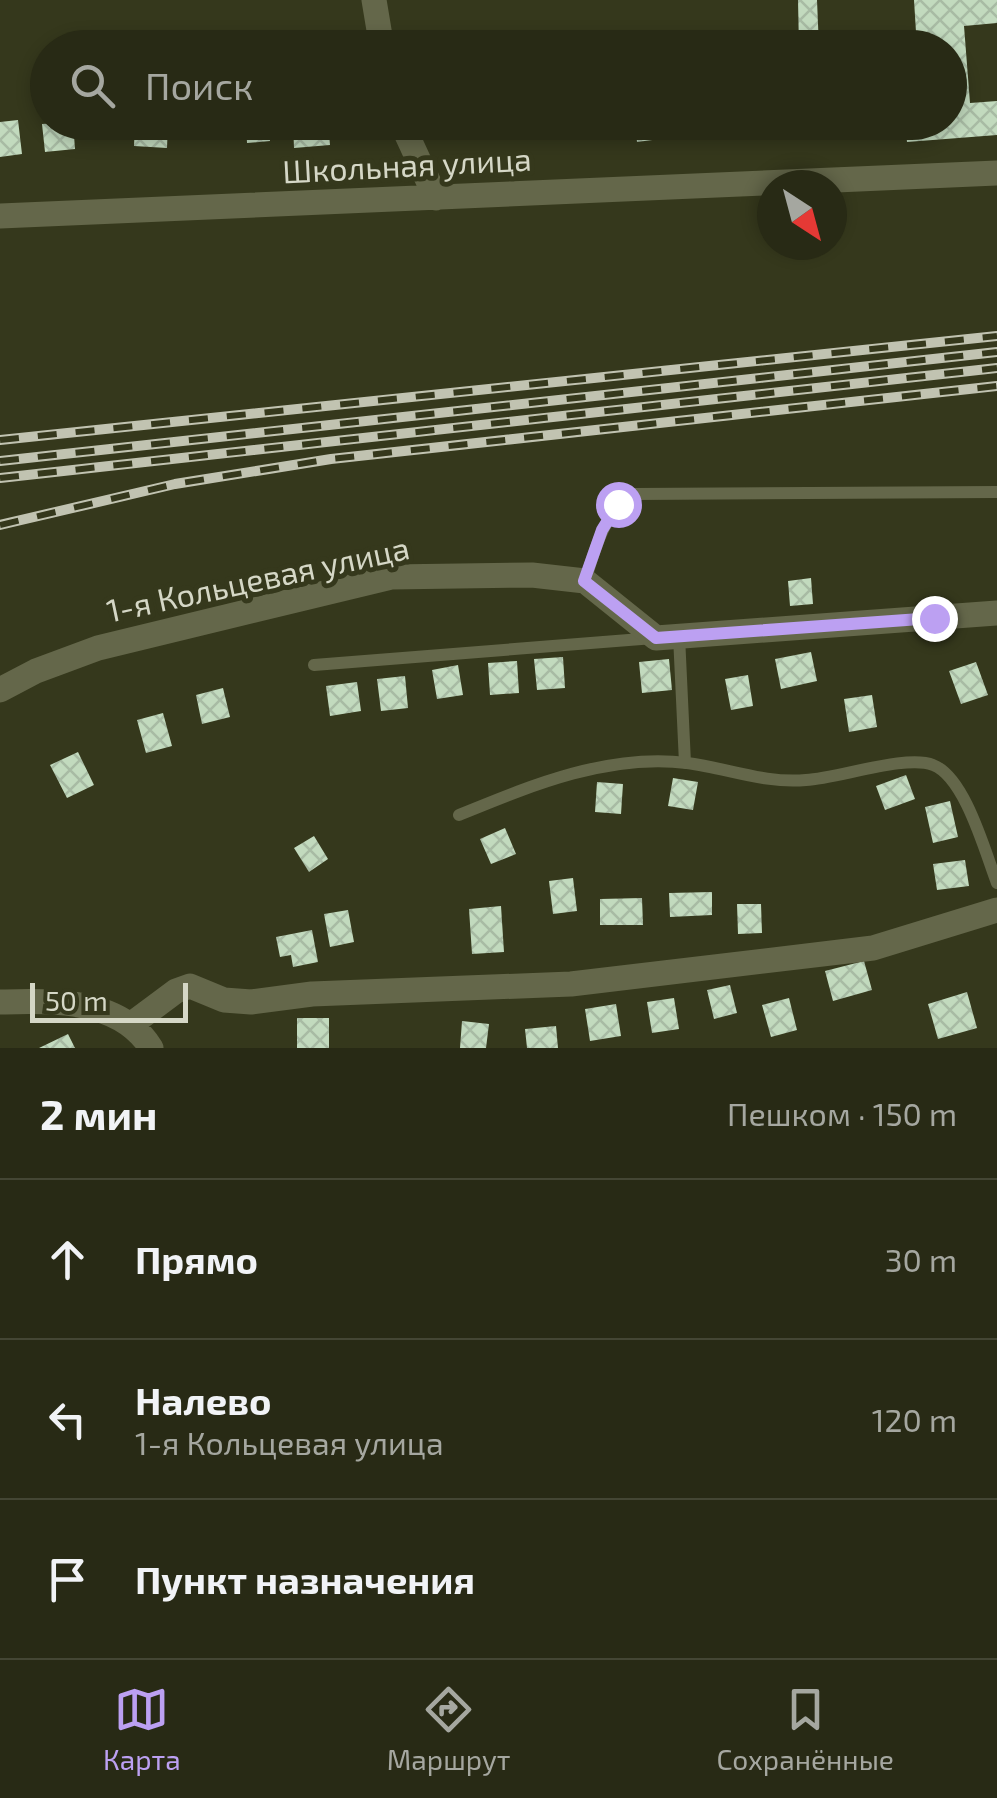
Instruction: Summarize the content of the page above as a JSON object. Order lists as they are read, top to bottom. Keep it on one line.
{"streets":{"street":["Школьная улица","1-я Кольцевая улица"]},"scale_bar":"50 m","north":"bottom right","page":{"search":"Поиск","scale":"50 m","heading":["2 мин","Пешком · 150 m"],"list":[["Прямо","30 m"],["Налево","1-я Кольцевая улица","120 m"],"Пункт назначения"],"nav":["Карта","Маршрут","Сохранённые"]}}
